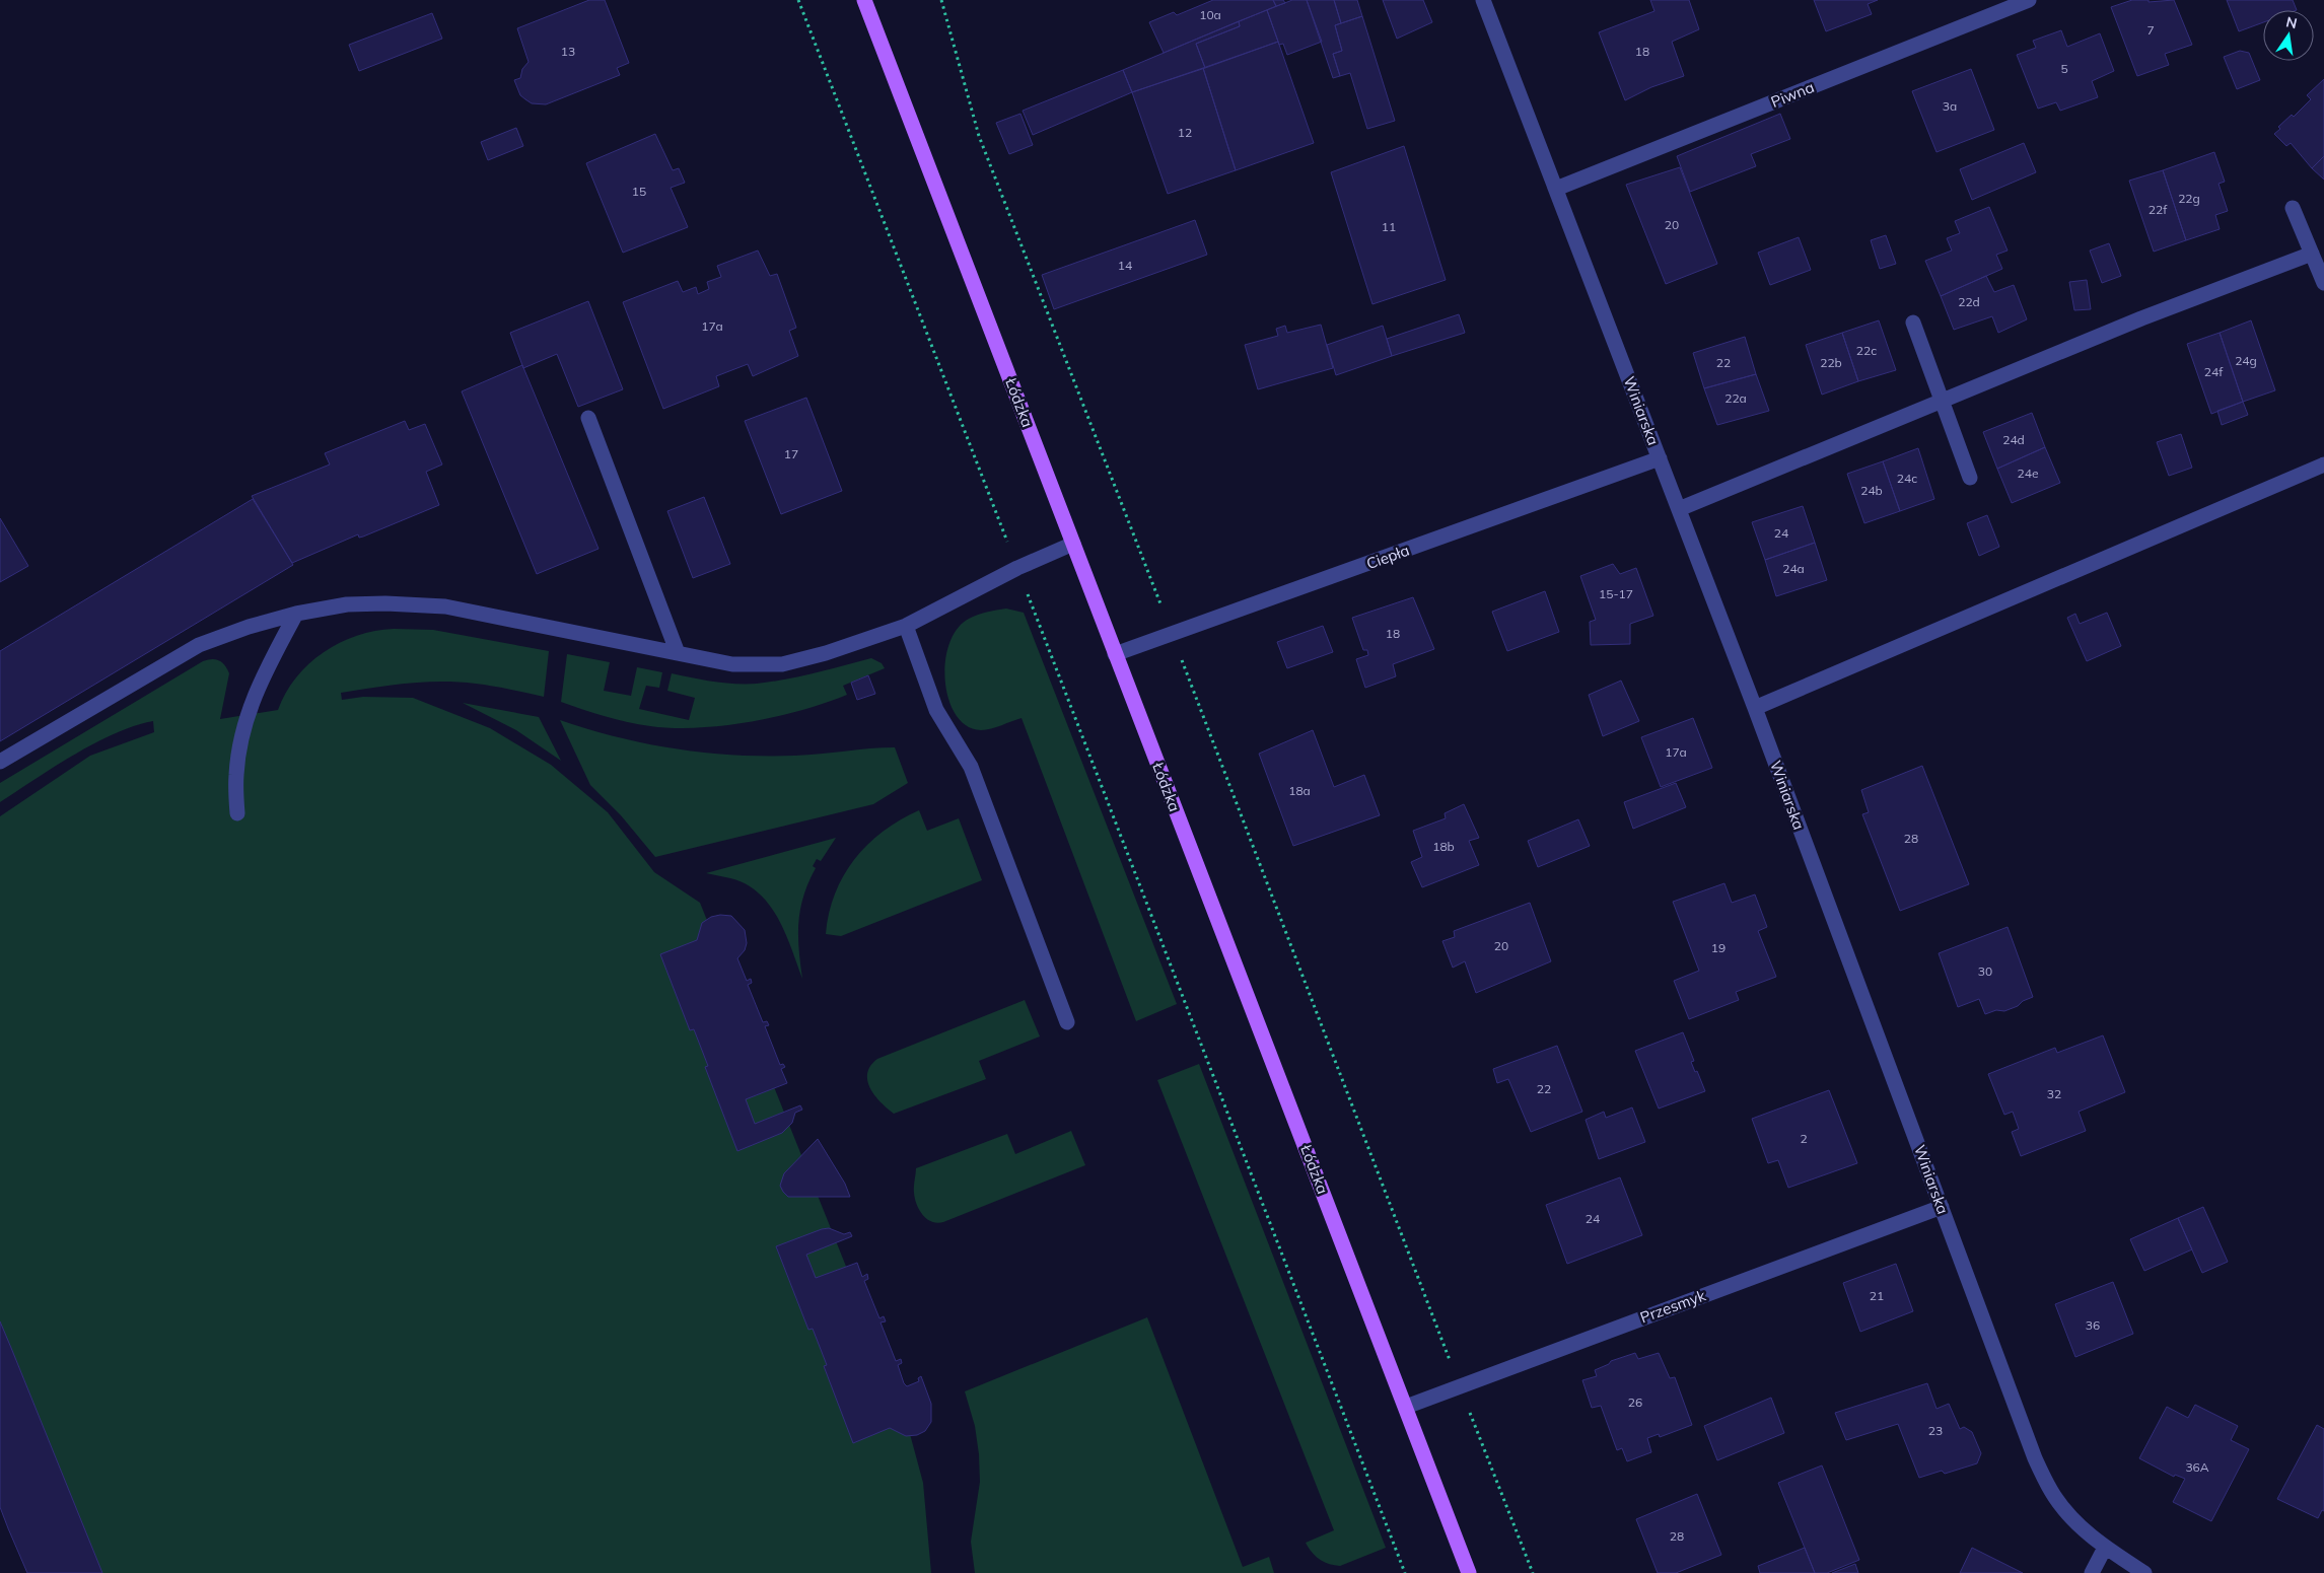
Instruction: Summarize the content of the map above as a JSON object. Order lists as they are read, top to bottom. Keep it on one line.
{"streets":{"main road":["Łódzka"],"street":["Piwna","Winiarska","Ciepła","Przesmyk"]},"crossings":[["Piwna","Winiarska"],["Łódzka","Ciepła"],["Łódzka","Przesmyk"],["Winiarska","Ciepła"],["Winiarska","Przesmyk"]],"house_numbers":["10a","7","13","18","5","3a","12","15","22g","22f","20","11","14","22d","17a","22c","24g","22","22b","24f","22a","24d","17","24e","24c","24b","24","24a","15-17","18","17a","18a","28","18b","20","19","30","22","32","2","24","21","36","26","23","36A","28"],"north":"top"}
